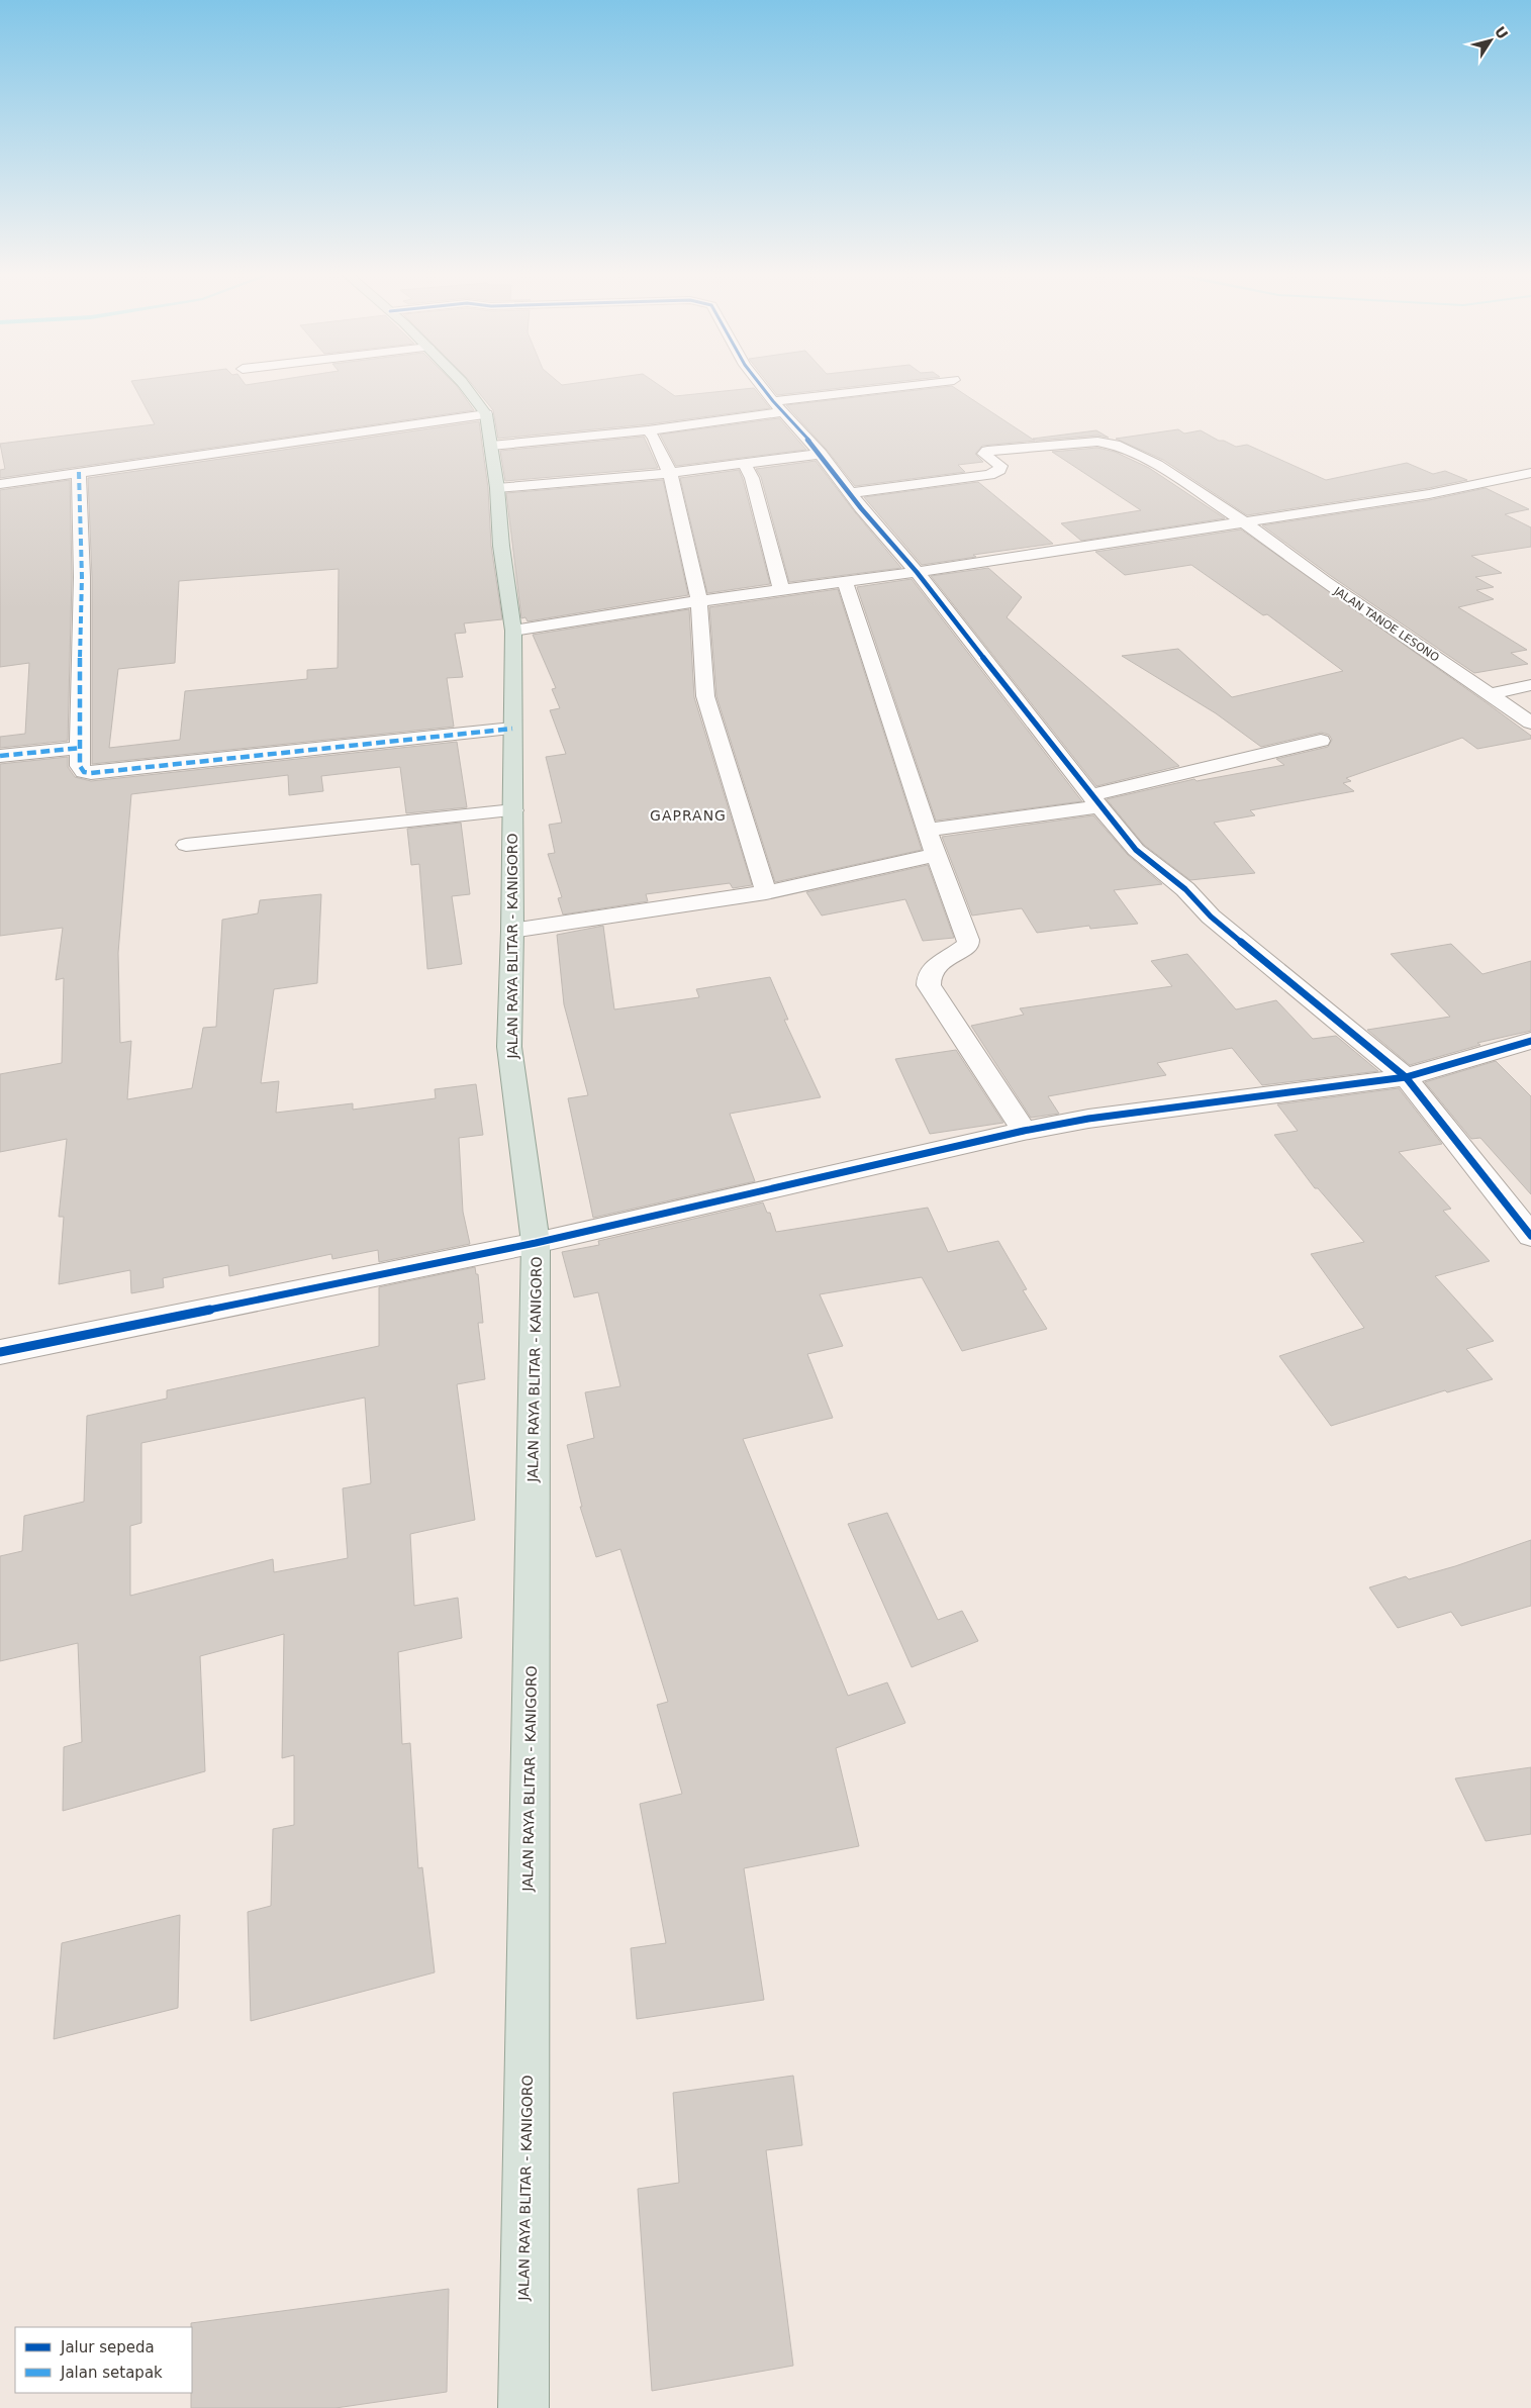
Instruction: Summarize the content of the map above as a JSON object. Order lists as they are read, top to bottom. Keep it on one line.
{"streets":{"main road":["JALAN RAYA BLITAR - KANIGORO"],"street":["JALAN TANOE LESONO"]},"districts":["GAPRANG"],"legend":["Jalur sepeda","Jalan setapak"],"north":"top right"}
